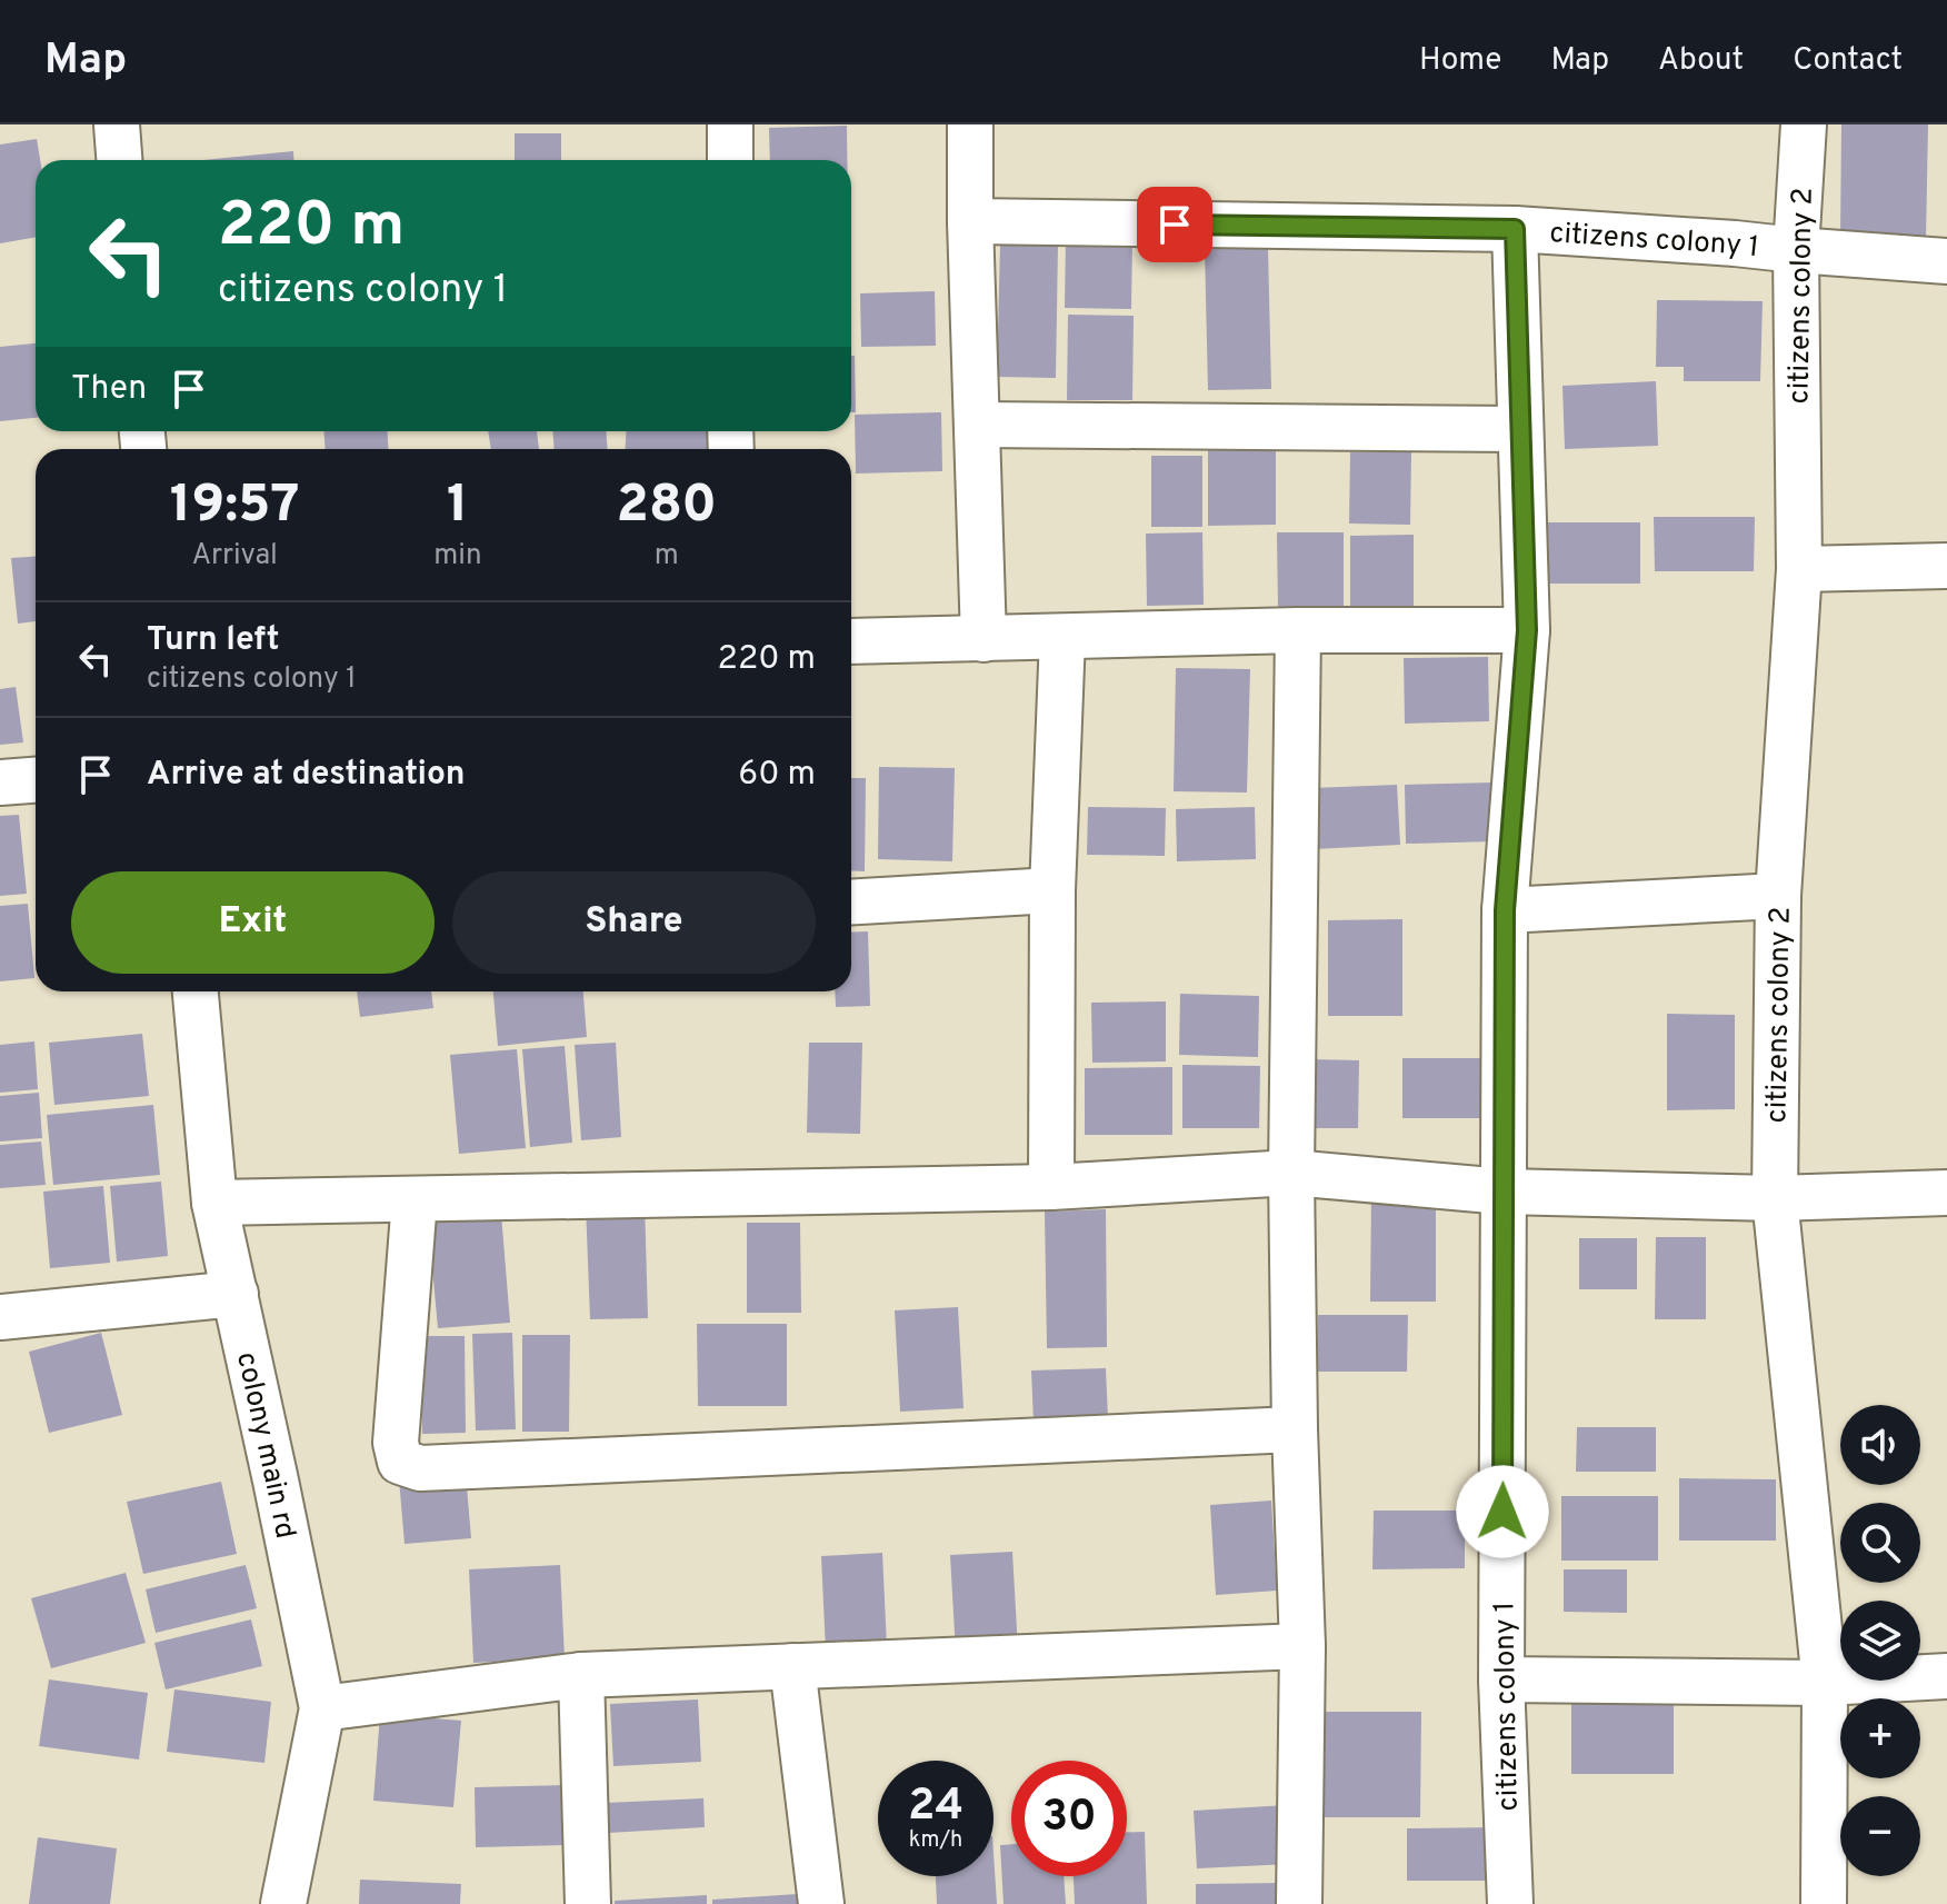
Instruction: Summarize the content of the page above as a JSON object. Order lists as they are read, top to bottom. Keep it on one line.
{"streets":{"street":["citizens colony 1","citizens colony 2","colony main rd"]},"crossings":[["citizens colony 1","citizens colony 2"]],"page":{"header":"Map","nav":["Home","Map","About","Contact"],"turn":["220 m","citizens colony 1"],"then":"Then","eta":["19:57","Arrival","1","min","280","m"],"list":[{"name":"Turn left","note":"citizens colony 1","value":"220 m"},{"name":"Arrive at destination","value":"60 m"}],"buttons":["Exit","Share"],"map_buttons":["+","−"],"speed":"24 km/h","limit":"30"}}
